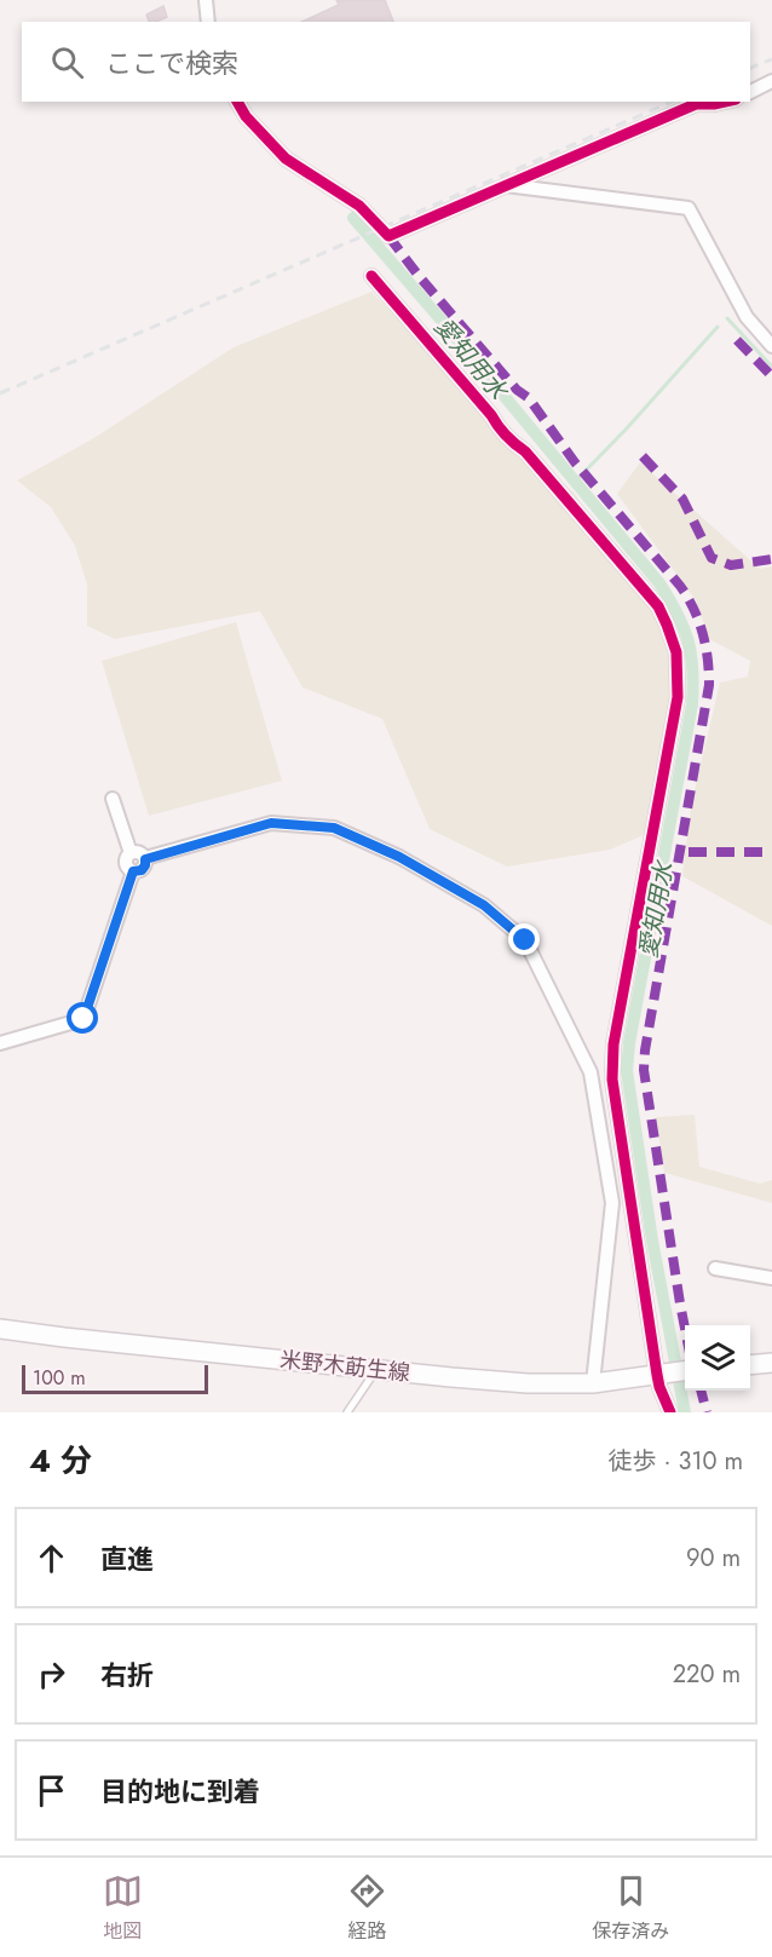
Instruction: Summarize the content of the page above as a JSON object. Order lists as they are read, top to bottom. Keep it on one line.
{"streets":{"main road":["米野木莇生線"]},"water":["愛知用水"],"scale_bar":"100 m","page":{"search":"ここで検索","scale":"100 m","heading":["4 分","徒歩 · 310 m"],"list":[["直進","90 m"],["右折","220 m"],"目的地に到着"],"nav":["地図","経路","保存済み"]}}
